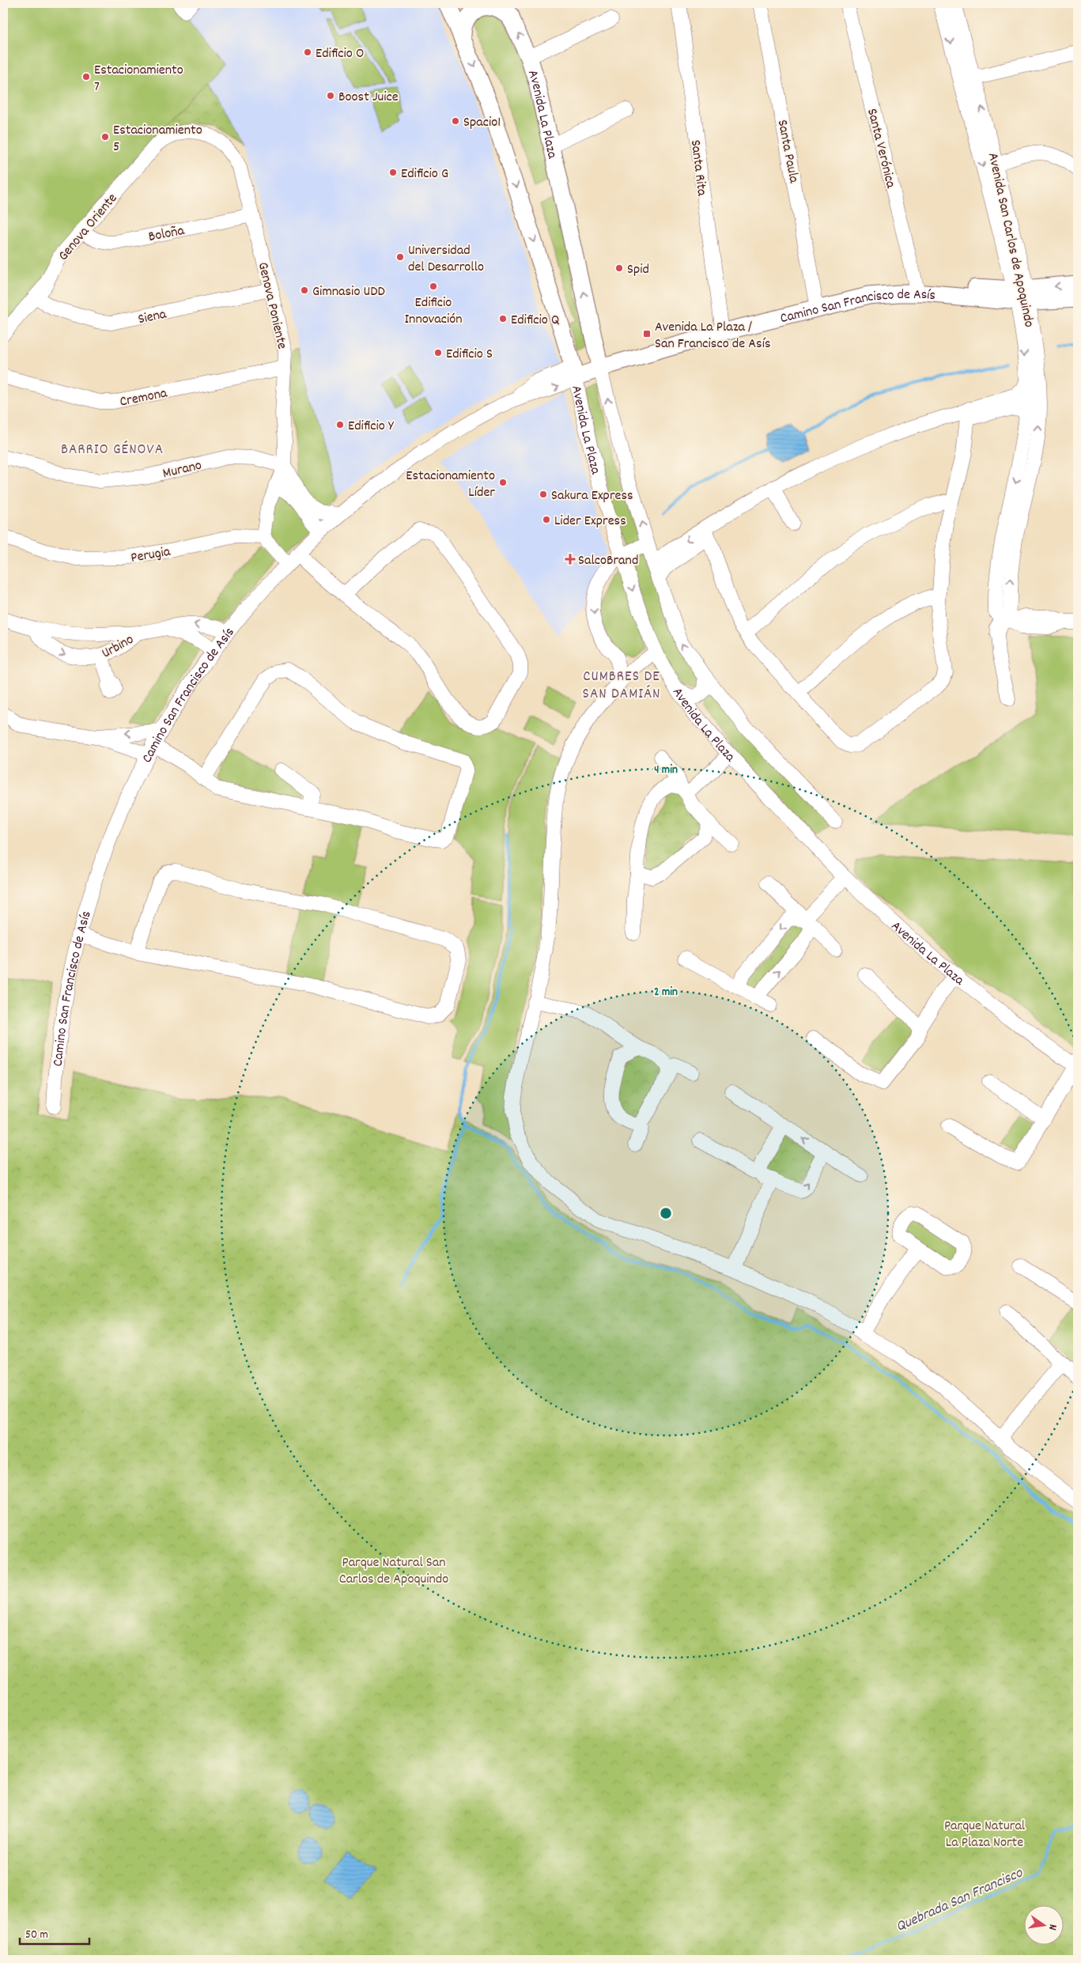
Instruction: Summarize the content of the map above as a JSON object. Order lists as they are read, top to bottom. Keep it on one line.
{"streets":{"main road":["Avenida La Plaza","Camino San Francisco de Asís"],"street":["Santa Verónica","Santa Paula","Santa Rita","Genova Oriente","Boloña","Avenida San Carlos de Apoquindo","Genova Poniente","Siena","Cremona","Murano","Perugia","Urbino"]},"crossings":[["Avenida La Plaza","Camino San Francisco de Asís"],["Santa Verónica","Camino San Francisco de Asís"],["Santa Paula","Camino San Francisco de Asís"],["Santa Rita","Camino San Francisco de Asís"],["Genova Oriente","Boloña"],["Genova Oriente","Genova Poniente"],["Genova Oriente","Siena"],["Boloña","Genova Poniente"],["Avenida San Carlos de Apoquindo","Camino San Francisco de Asís"],["Genova Poniente","Siena"],["Genova Poniente","Cremona"],["Genova Poniente","Murano"],["Genova Poniente","Perugia"],["Camino San Francisco de Asís","Urbino"]],"districts":["BARRIO GÉNOVA","CUMBRES DE SAN DAMIÁN"],"water":["Quebrada San Francisco"],"parks":["Parque Natural San Carlos de Apoquindo","Parque Natural La Plaza Norte"],"places":{"other":["Edificio O","Estacionamiento 7","Boost Juice","Spacio1","Estacionamiento 5","Edificio G","Universidad del Desarrollo","Spid","Edificio Innovación","Gimnasio UDD","Edificio Q","Edificio S","Edificio Y","Estacionamiento Líder","Sakura Express","Lider Express"],"transit":["Avenida La Plaza / San Francisco de Asís"],"health":["SalcoBrand"]},"scale_bar":"50 m","north":"right","rings":["4 min","2 min"]}
